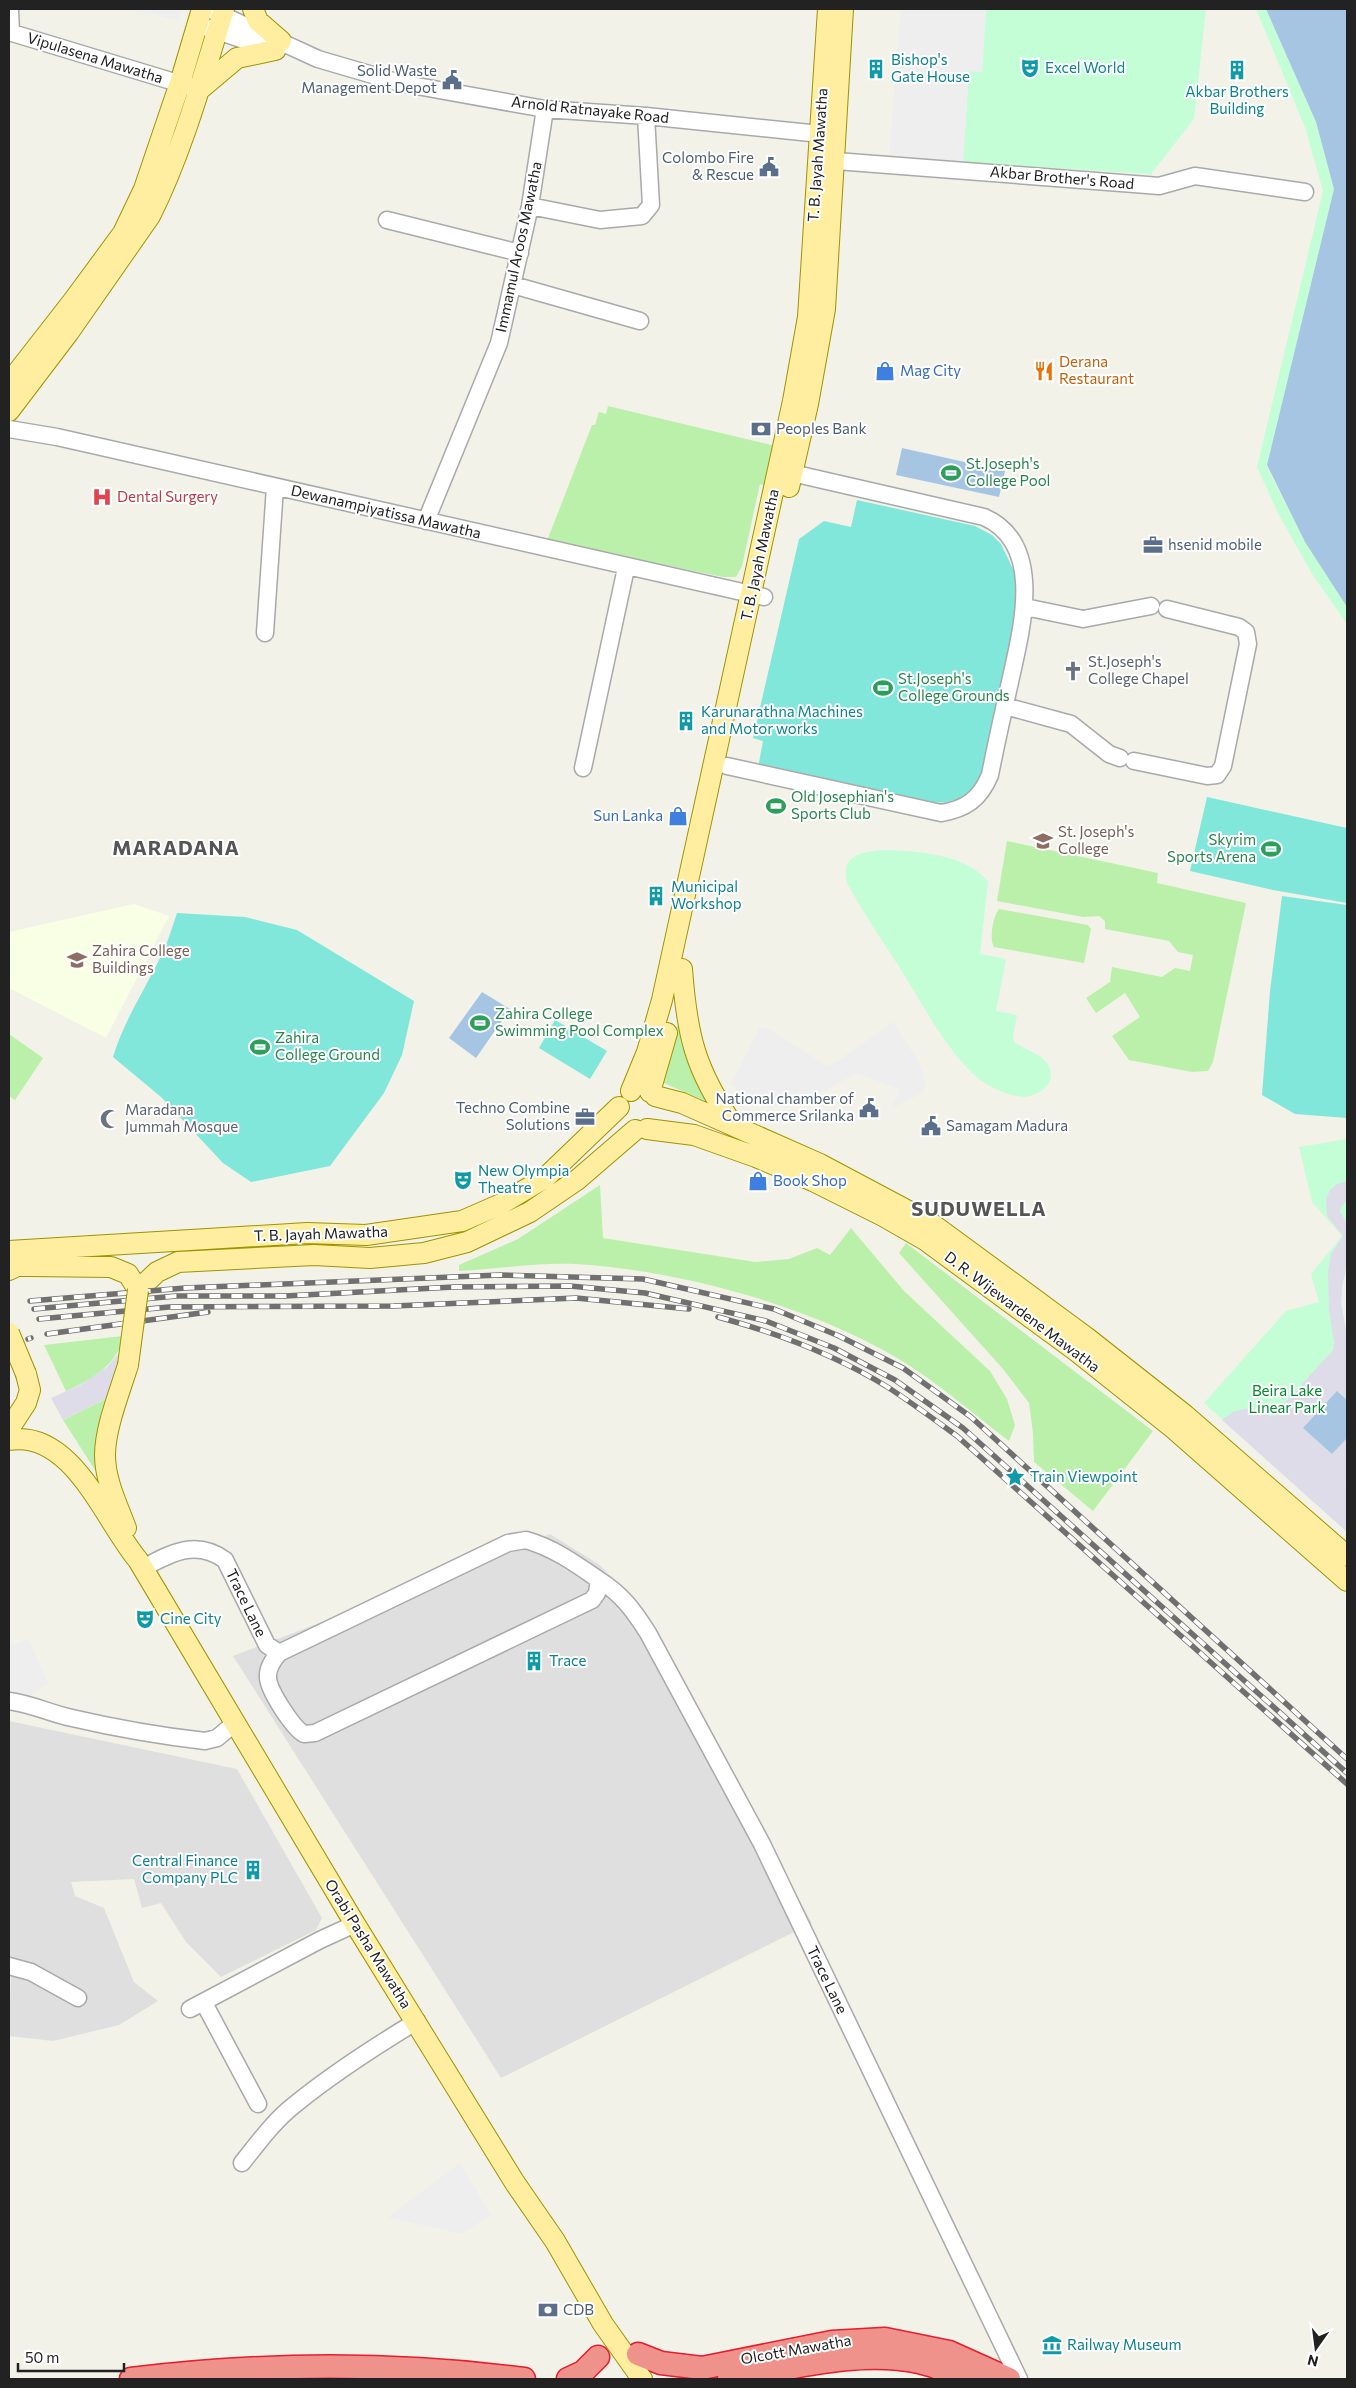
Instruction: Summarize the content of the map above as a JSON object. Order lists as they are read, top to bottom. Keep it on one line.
{"streets":{"highway":["Olcott Mawatha"],"main road":["T. B. Jayah Mawatha","D. R. Wijewardene Mawatha","Orabi Pasha Mawatha"],"street":["Vipulasena Mawatha","Arnold Ratnayake Road","Akbar Brother's Road","Immamul Aroos Mawatha","Dewanampiyatissa Mawatha","Trace Lane"]},"crossings":[["Arnold Ratnayake Road","T. B. Jayah Mawatha"],["Arnold Ratnayake Road","Immamul Aroos Mawatha"],["T. B. Jayah Mawatha","Akbar Brother's Road"],["T. B. Jayah Mawatha","Dewanampiyatissa Mawatha"],["T. B. Jayah Mawatha","D. R. Wijewardene Mawatha"],["Immamul Aroos Mawatha","Dewanampiyatissa Mawatha"],["Trace Lane","Orabi Pasha Mawatha"],["Orabi Pasha Mawatha","Olcott Mawatha"]],"districts":["MARADANA","SUDUWELLA"],"parks":["Beira Lake Linear Park"],"places":{"theatre":["Excel World","New Olympia Theatre","Cine City"],"building":["Bishop's Gate House","Akbar Brothers Building","Karunarathna Machines and Motor works","Municipal Workshop","Trace","Central Finance Company PLC"],"public building":["Solid Waste Management Depot","Colombo Fire & Rescue","National chamber of Commerce Srilanka","Samagam Madura"],"shop":["Mag City","Sun Lanka","Book Shop"],"restaurant":["Derana Restaurant"],"bank":["Peoples Bank","CDB"],"sports":["St.Joseph's College Pool","St.Joseph's College Grounds","Old Josephian's Sports Club","Skyrim Sports Arena","Zahira College Swimming Pool Complex","Zahira College Ground"],"hospital":["Dental Surgery"],"office":["hsenid mobile","Techno Combine Solutions"],"church":["St.Joseph's College Chapel"],"school or university":["St. Joseph's College","Zahira College Buildings"],"mosque":["Maradana Jummah Mosque"],"place":["Train Viewpoint"],"museum":["Railway Museum"]},"scale_bar":"50 m","north":"bottom"}
